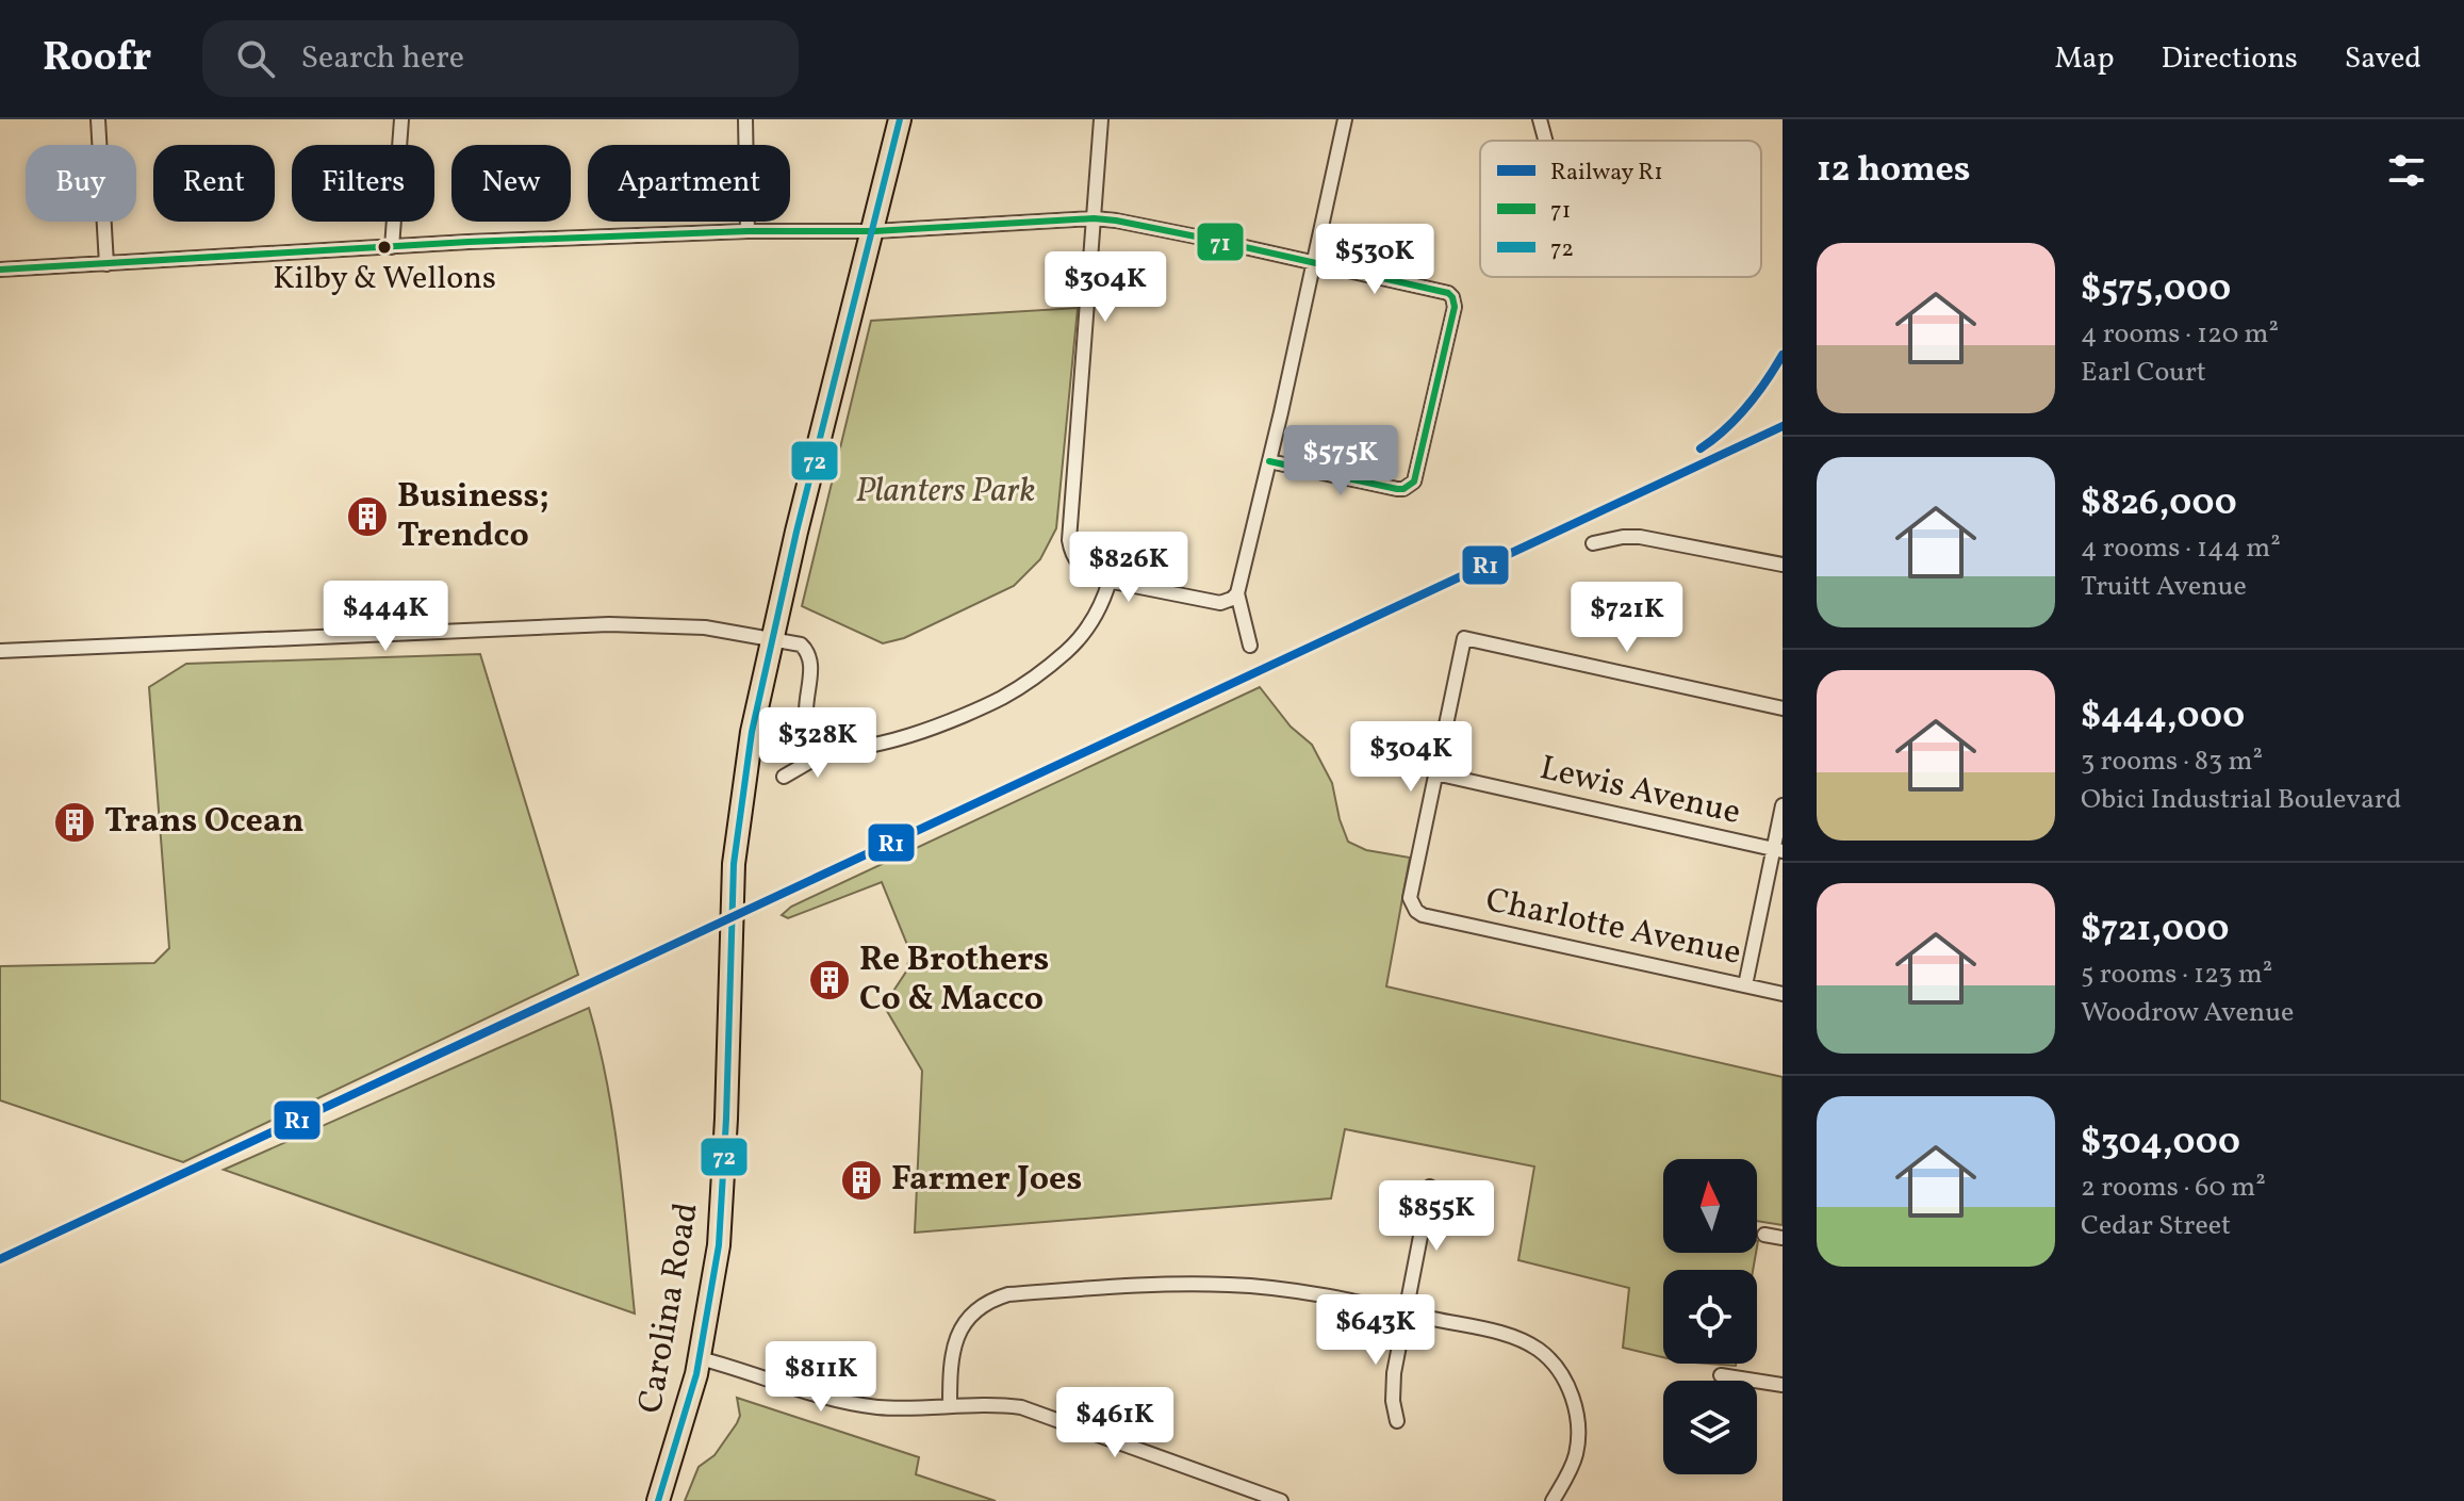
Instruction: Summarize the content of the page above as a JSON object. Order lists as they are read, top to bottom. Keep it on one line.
{"streets":{"main road":["Carolina Road"],"street":["Lewis Avenue","Charlotte Avenue"]},"crossings":[["Lewis Avenue","Charlotte Avenue"]],"parks":["Planters Park"],"places":{"other":["Kilby & Wellons"],"building":["Business; Trendco","Trans Ocean","Re Brothers Co & Macco","Farmer Joes"]},"lines":["transit line 72","transit line 71","rail line R1"],"legend":["Railway R1","71","72"],"north":"top","page":{"header":"Roofr","search":"Search here","nav":["Map","Directions","Saved"],"heading":"12 homes","chip":["Buy","Rent","Filters","New","Apartment"],"list":[{"name":"$575,000","note":"4 rooms · 120 m² · Earl Court"},{"name":"$826,000","note":"4 rooms · 144 m² · Truitt Avenue"},{"name":"$444,000","note":"3 rooms · 83 m² · Obici Industrial Boulevard"},{"name":"$721,000","note":"5 rooms · 123 m² · Woodrow Avenue"},{"name":"$304,000","note":"2 rooms · 60 m² · Cedar Street"}],"price":["$530K","$304K","$575K","$826K","$444K","$721K","$328K","$304K","$855K","$643K","$811K","$461K"]}}
